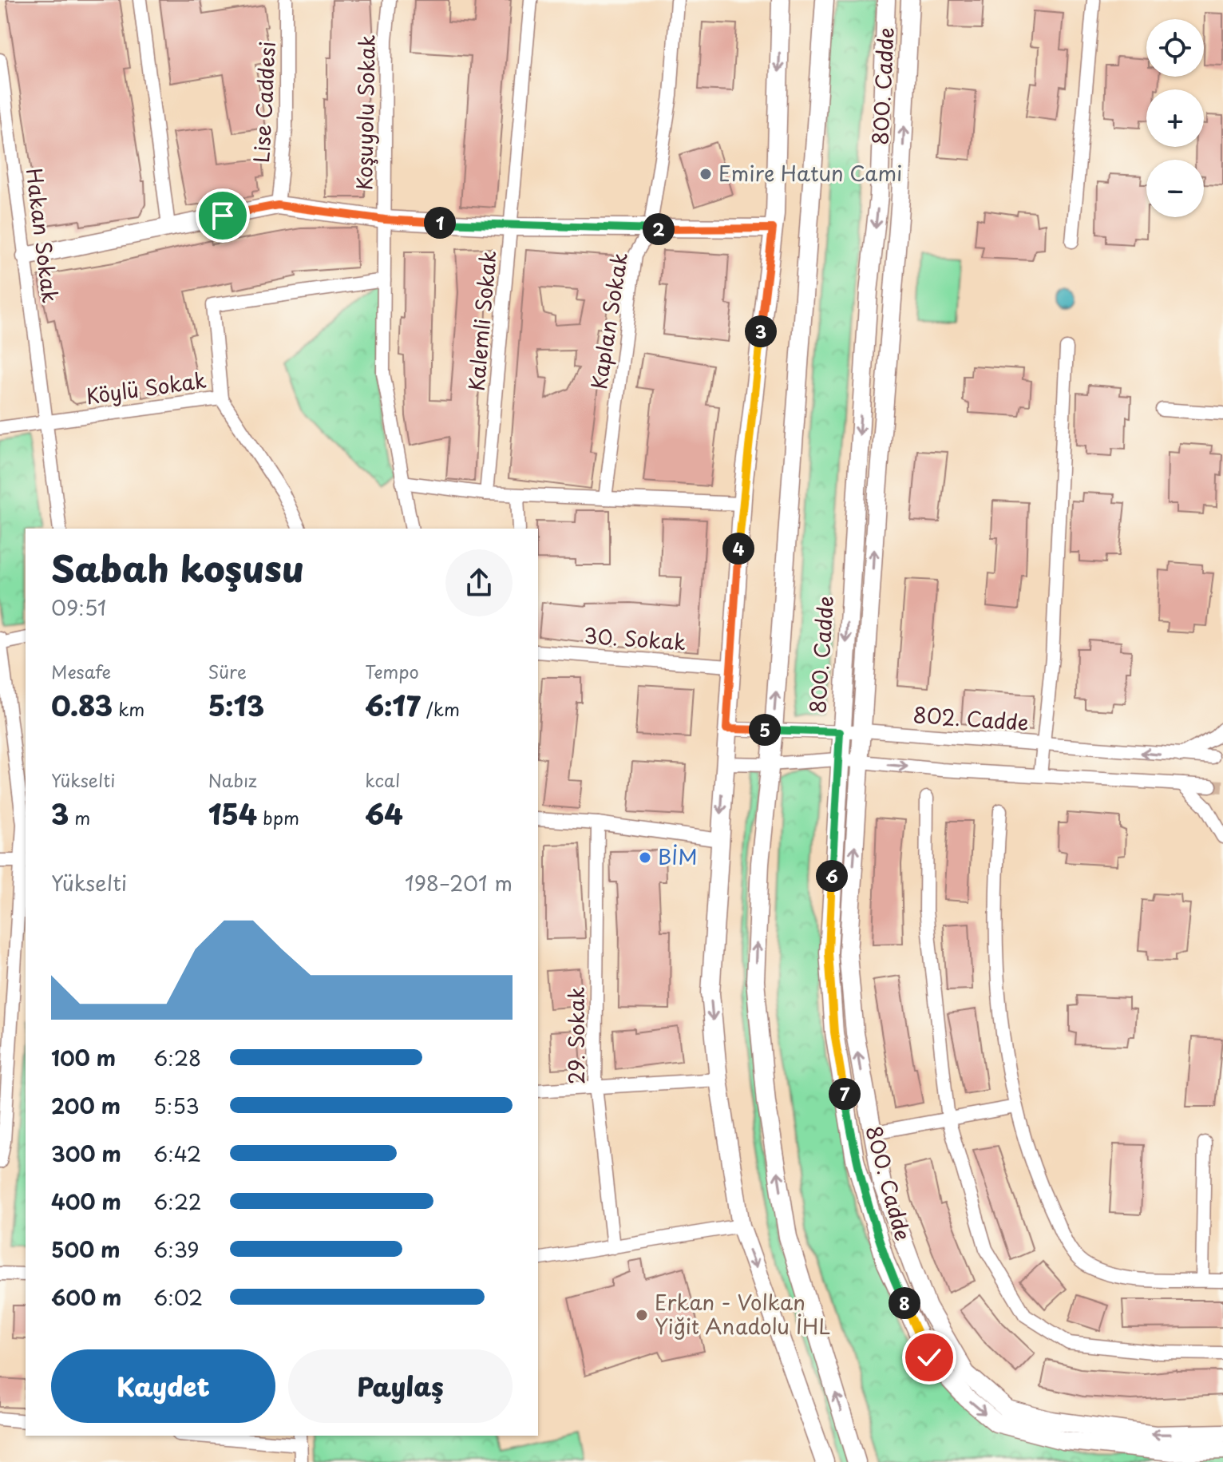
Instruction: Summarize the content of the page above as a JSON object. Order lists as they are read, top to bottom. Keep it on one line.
{"streets":{"street":["800. Cadde","Lise Caddesi","Koşuyolu Sokak","Hakan Sokak","Kalemli Sokak","Kaplan Sokak","Köylü Sokak","30. Sokak","802. Cadde","29. Sokak"]},"crossings":[["800. Cadde","802. Cadde"],["Hakan Sokak","Köylü Sokak"]],"places":["Emire Hatun Cami","BİM","Erkan - Volkan Yiğit Anadolu İHL"],"page":{"map_buttons":["+","−"],"pins":["1","2","3","4","5","6","7","8"],"heading":["Sabah koşusu","09:51"],"stats":[["Mesafe","0.83 km"],["Süre","5:13"],["Tempo","6:17 /km"],["Yükselti","3 m"],["Nabız","154 bpm"],["kcal","64"]],"chart":["Yükselti","198–201 m"],"list":[{"name":"100 m","note":"6:28"},{"name":"200 m","note":"5:53"},{"name":"300 m","note":"6:42"},{"name":"400 m","note":"6:22"},{"name":"500 m","note":"6:39"},{"name":"600 m","note":"6:02"}],"buttons":["Kaydet","Paylaş"]}}
